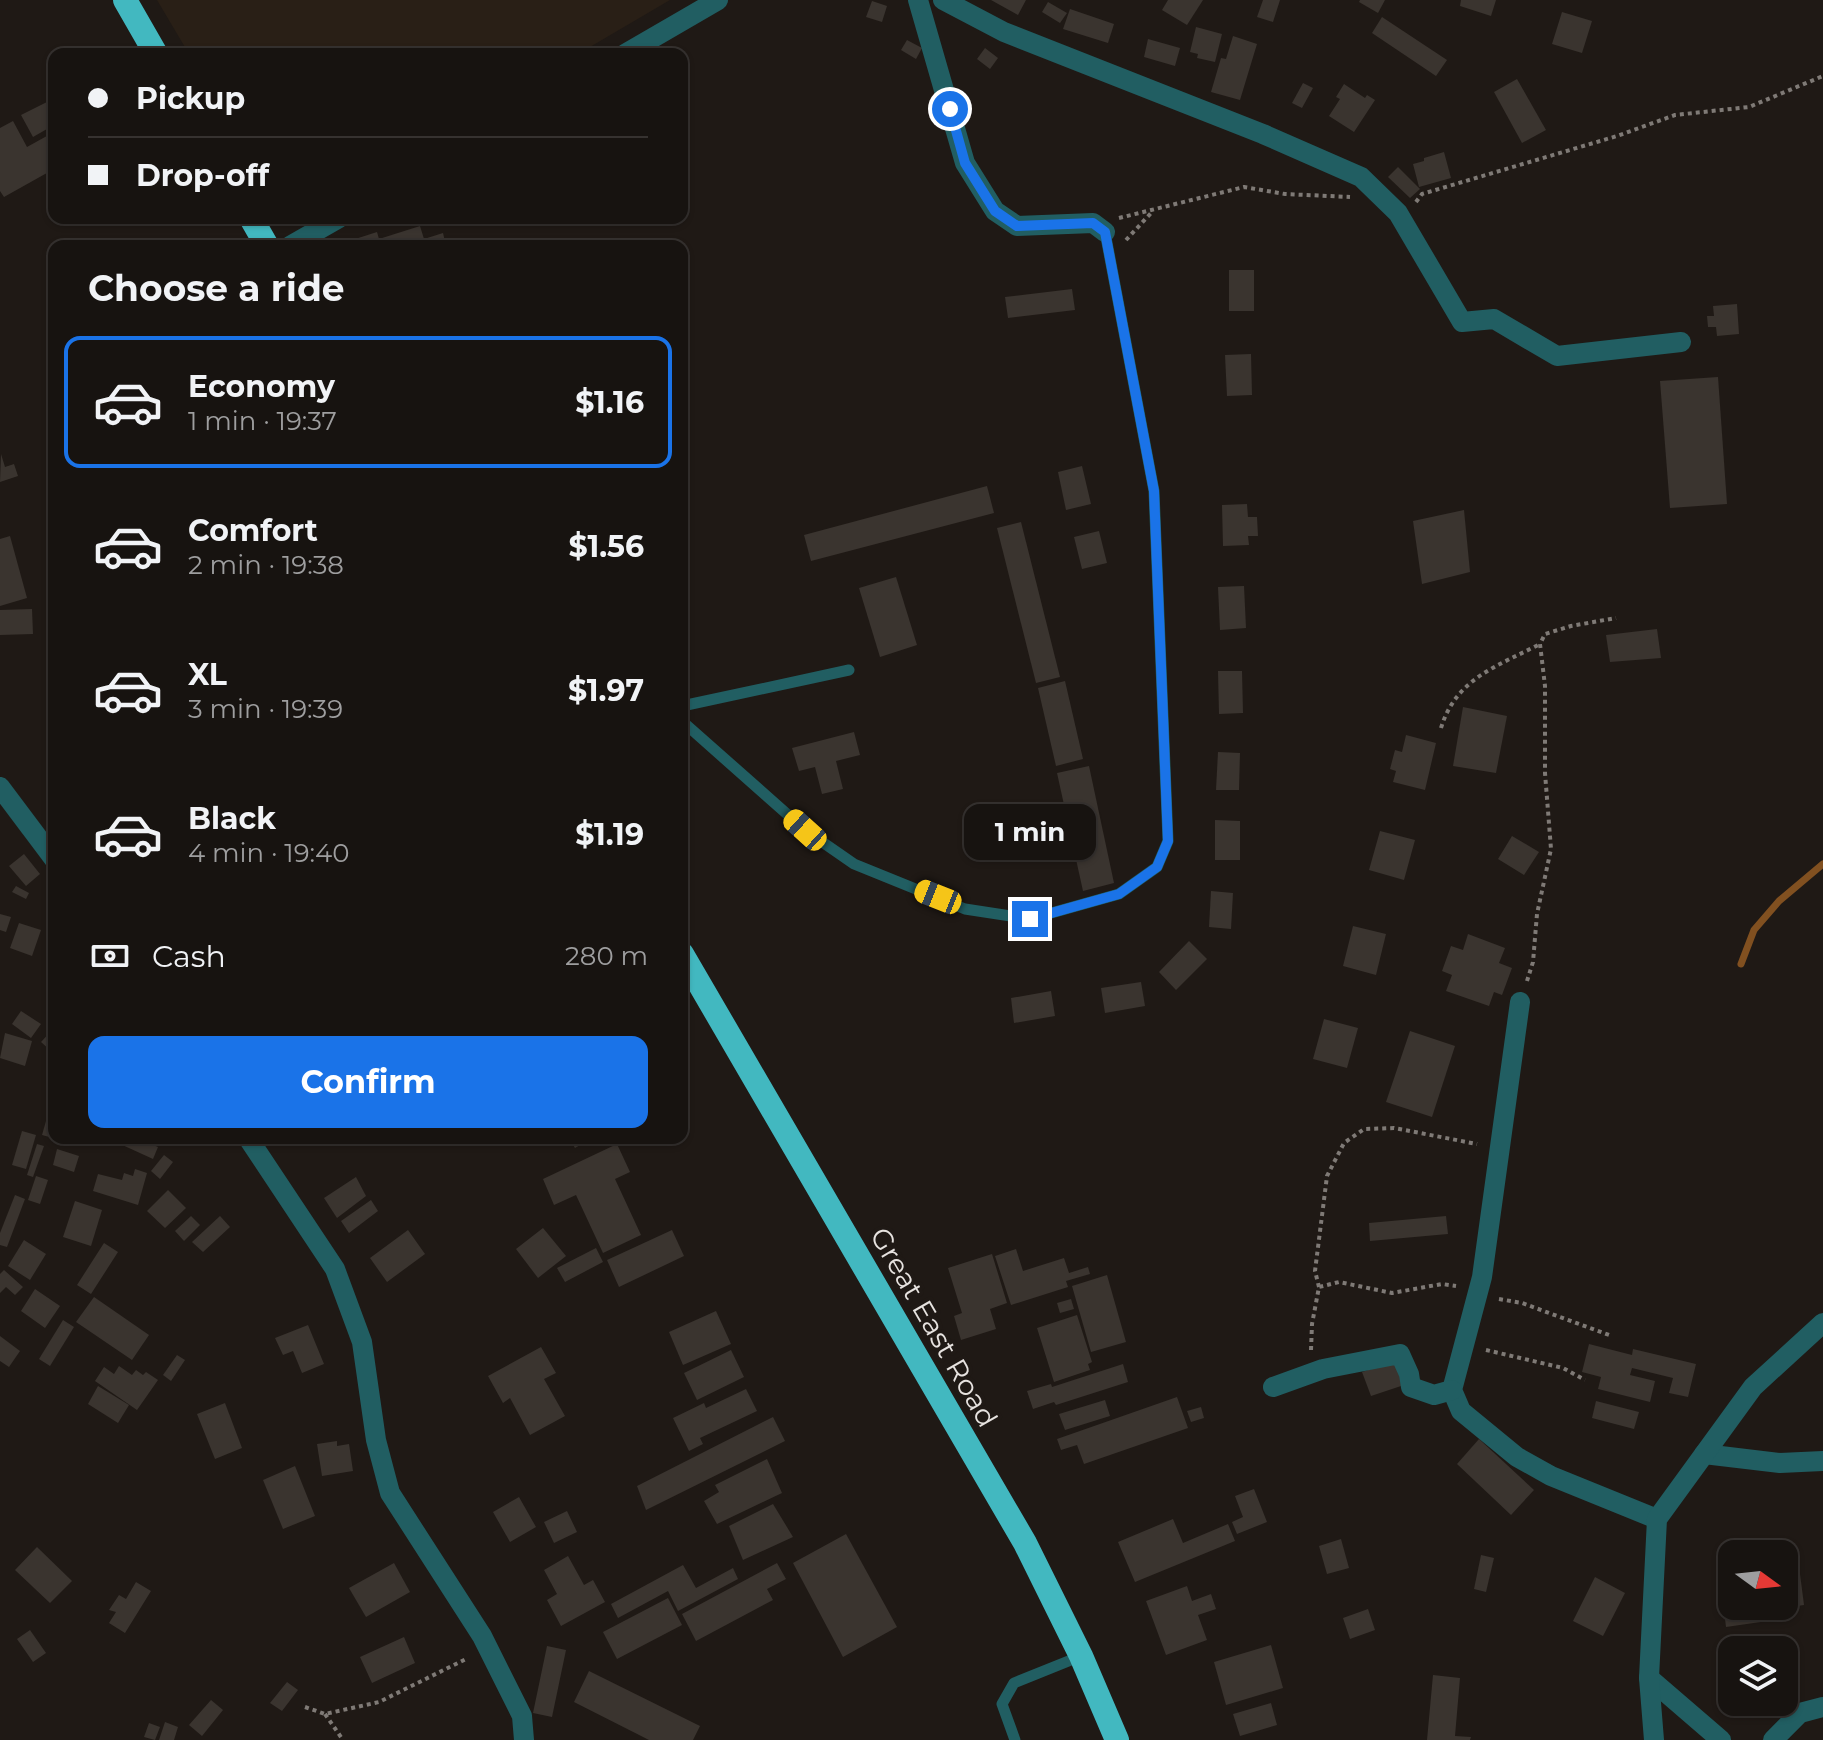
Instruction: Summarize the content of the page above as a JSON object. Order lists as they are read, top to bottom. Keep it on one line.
{"streets":{"highway":["Great East Road"]},"north":"right","page":{"banner":["Pickup","Drop-off"],"heading":"Choose a ride","list":[{"name":"Economy","note":"1 min · 19:37","value":"$1.16"},{"name":"Comfort","note":"2 min · 19:38","value":"$1.56"},{"name":"XL","note":"3 min · 19:39","value":"$1.97"},{"name":"Black","note":"4 min · 19:40","value":"$1.19"}],"bubble":"1 min","pay":["Cash","280 m"],"buttons":"Confirm"}}
